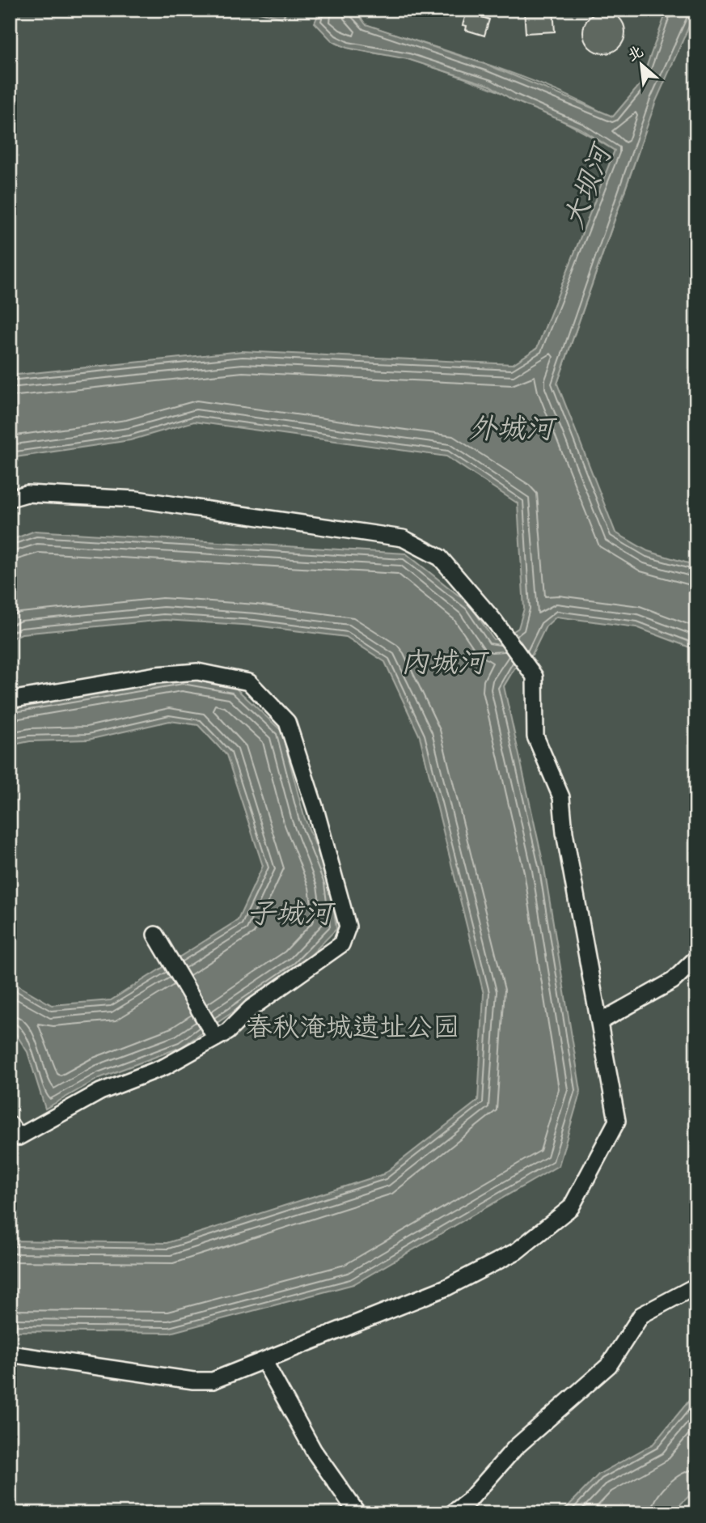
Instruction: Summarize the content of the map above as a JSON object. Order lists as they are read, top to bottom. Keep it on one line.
{"water":["大坝河","外城河","内城河","子城河"],"parks":["春秋淹城遗址公园"],"north":"top left"}
